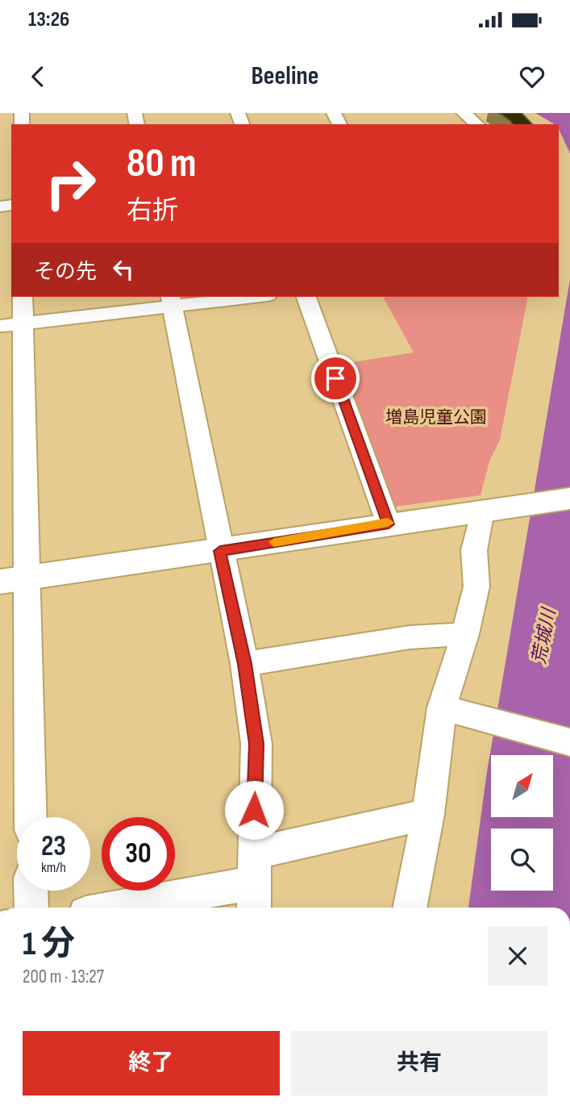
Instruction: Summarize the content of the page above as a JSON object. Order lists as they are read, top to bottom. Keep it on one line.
{"water":["荒城川"],"parks":["増島児童公園"],"north":"top right","page":{"status":"13:26","header":"Beeline","turn":["80 m","右折"],"then":"その先","speed":"23 km/h","limit":"30","heading":["1 分","200 m · 13:27"],"buttons":["終了","共有"]}}
